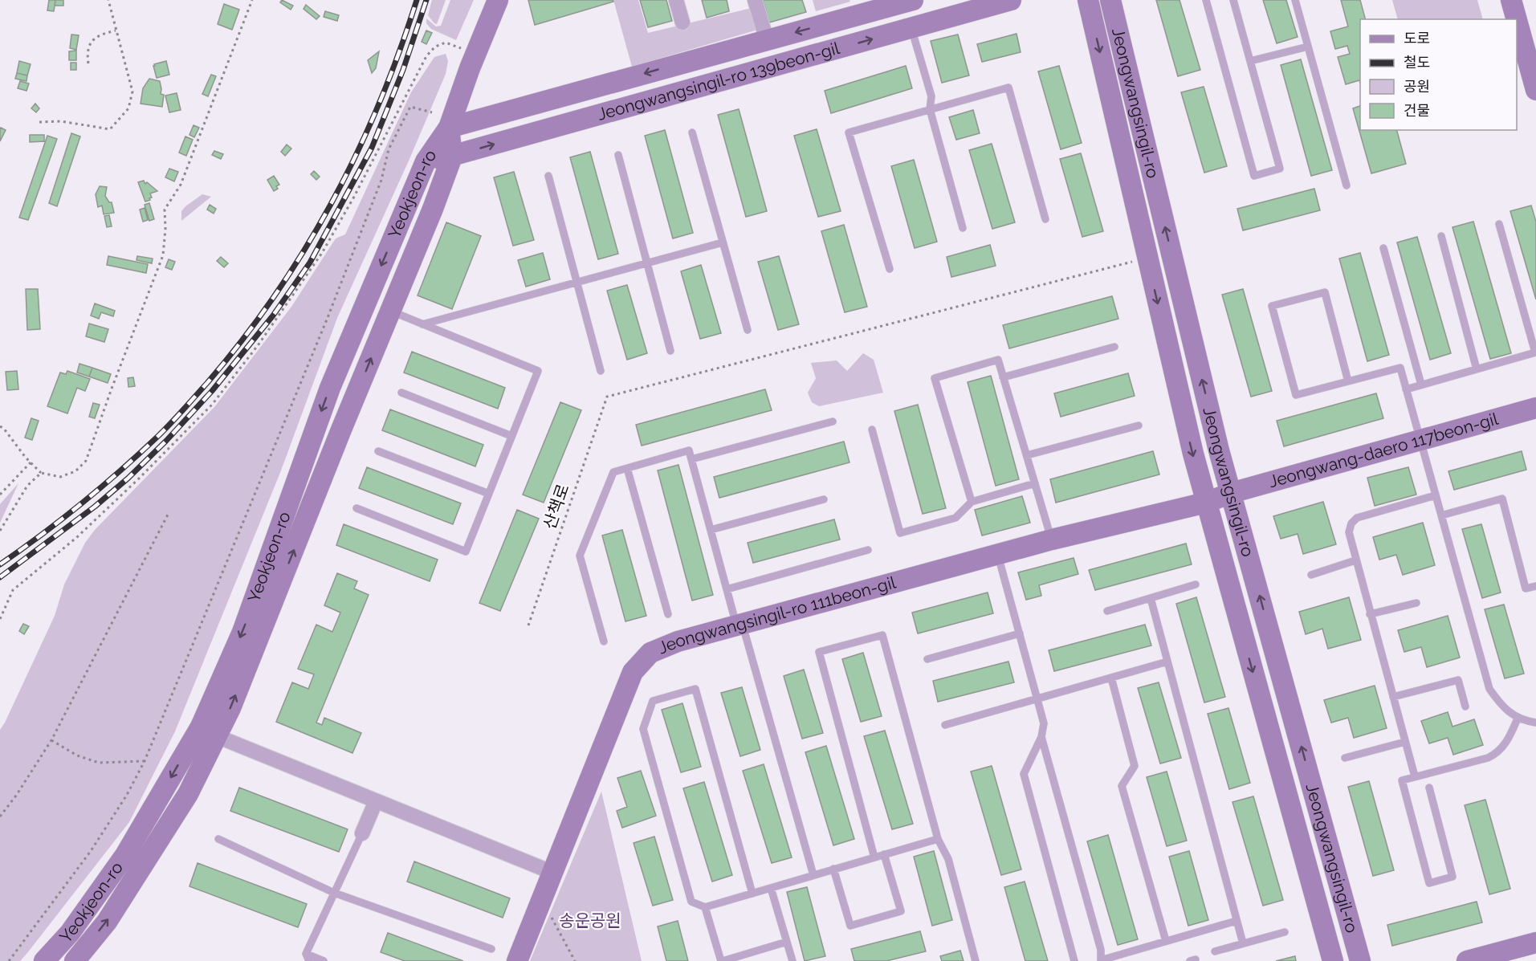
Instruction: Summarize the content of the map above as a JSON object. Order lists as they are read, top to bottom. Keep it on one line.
{"streets":{"street":["Jeongwangsingil-ro 139beon-gil","Jeongwangsingil-ro","Yeokjeon-ro","Jeongwang-daero 117beon-gil","Jeongwangsingil-ro 111beon-gil"],"path":["산책로"]},"crossings":[["Jeongwangsingil-ro 139beon-gil","Yeokjeon-ro"],["Jeongwangsingil-ro","Jeongwang-daero 117beon-gil"],["Jeongwangsingil-ro","산책로"],["Jeongwangsingil-ro","Jeongwangsingil-ro 111beon-gil"],["Jeongwang-daero 117beon-gil","Jeongwangsingil-ro 111beon-gil"]],"parks":["송운공원"],"legend":["도로","철도","공원","건물"]}
